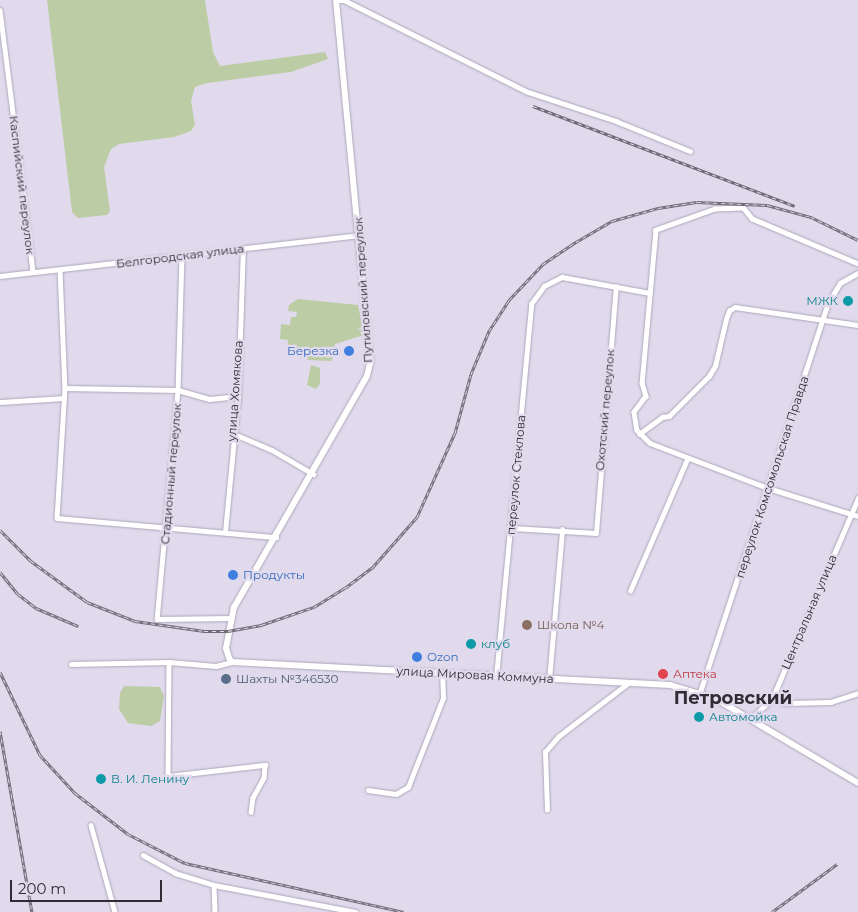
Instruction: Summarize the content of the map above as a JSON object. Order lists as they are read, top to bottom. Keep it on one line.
{"streets":{"main road":["Путиловский переулок","улица Мировая Коммуна"],"street":["Каспийский переулок","Белгородская улица","улица Хомякова","Охотский переулок","Стадионный переулок","переулок Стеклова","переулок Комсомольская Правда","Центральная улица"]},"crossings":[["Каспийский переулок","Белгородская улица"],["Белгородская улица","Путиловский переулок"],["Белгородская улица","улица Хомякова"],["Белгородская улица","Стадионный переулок"],["Путиловский переулок","Стадионный переулок"],["Путиловский переулок","улица Мировая Коммуна"],["Охотский переулок","переулок Стеклова"],["переулок Стеклова","улица Мировая Коммуна"],["переулок Комсомольская Правда","улица Мировая Коммуна"],["Центральная улица","улица Мировая Коммуна"]],"districts":["Петровский"],"places":["МЖК","Березка","Продукты","Школа №4","клуб","Ozon","Аптека","Шахты №346530","Автомойка","В. И. Ленину"],"scale_bar":"200 m"}
